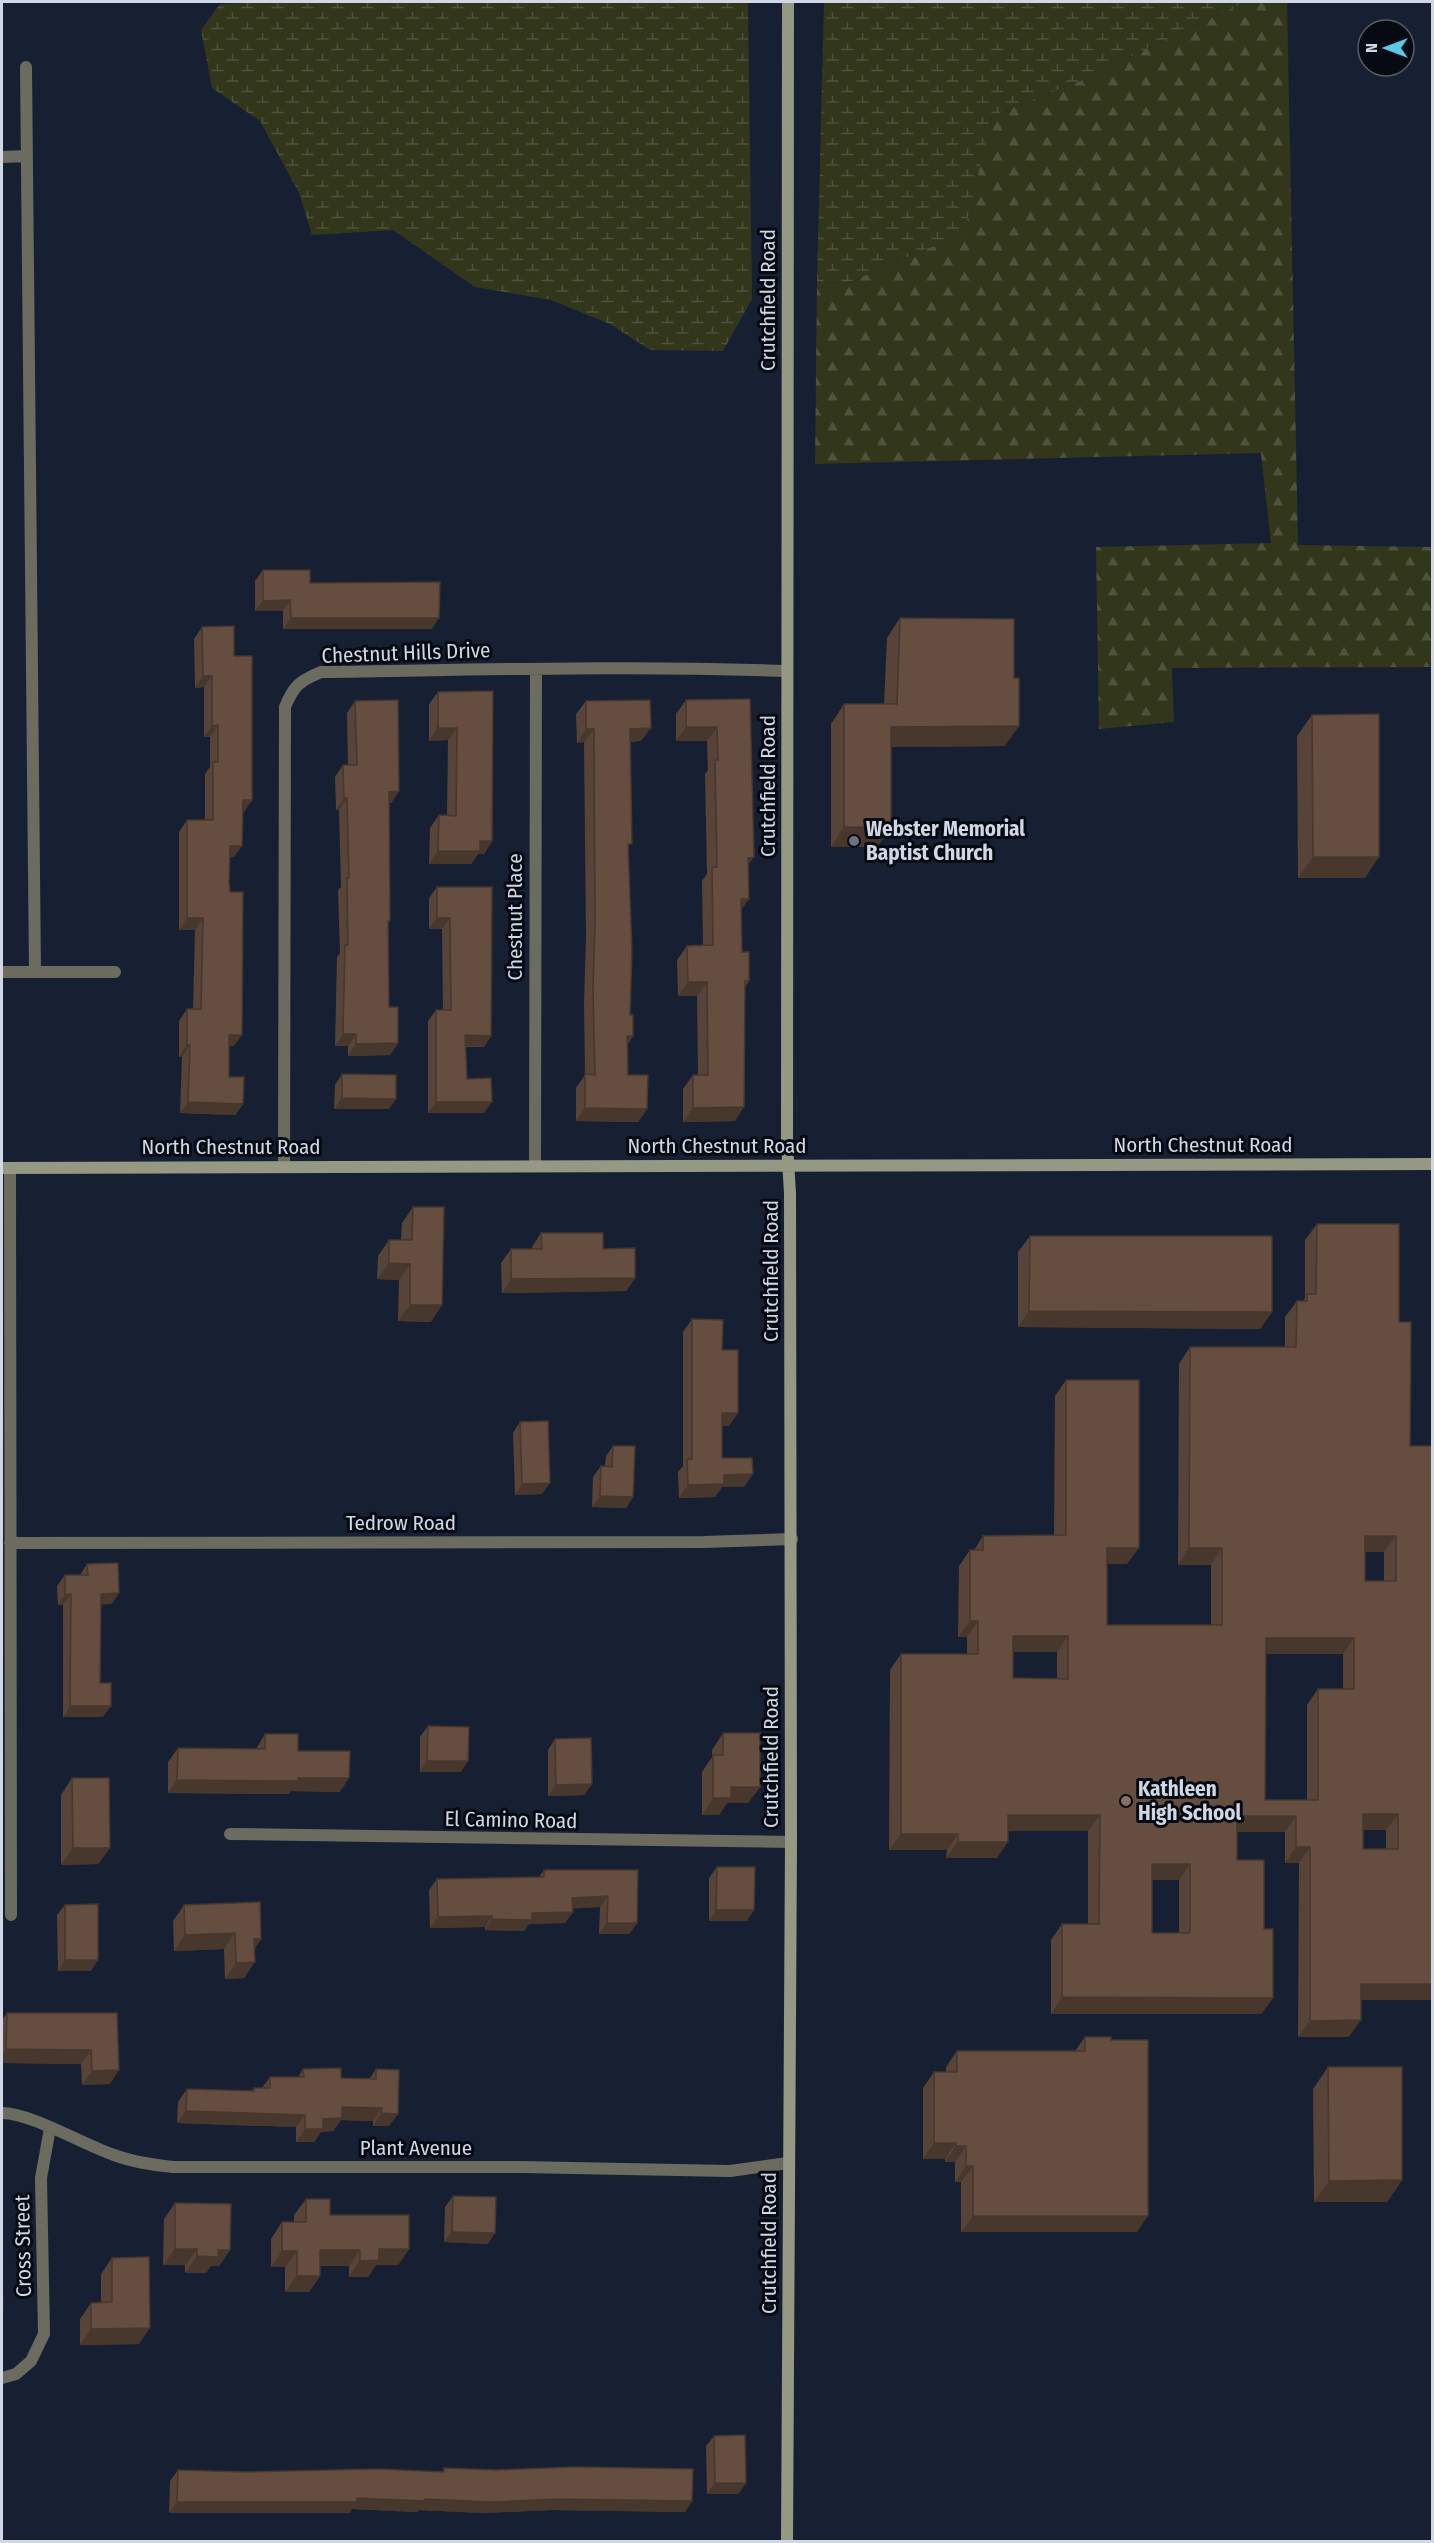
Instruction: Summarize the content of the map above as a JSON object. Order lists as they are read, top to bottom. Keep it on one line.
{"streets":{"street":["Crutchfield Road","Chestnut Hills Drive","Chestnut Place","North Chestnut Road","Tedrow Road","El Camino Road","Plant Avenue","Cross Street"]},"crossings":[["Crutchfield Road","Chestnut Hills Drive"],["Crutchfield Road","North Chestnut Road"],["Crutchfield Road","Tedrow Road"],["Crutchfield Road","El Camino Road"],["Crutchfield Road","Plant Avenue"],["Chestnut Hills Drive","Chestnut Place"],["Chestnut Hills Drive","North Chestnut Road"],["Chestnut Place","North Chestnut Road"],["Plant Avenue","Cross Street"]],"places":["Webster Memorial Baptist Church","Kathleen High School"],"north":"left"}
